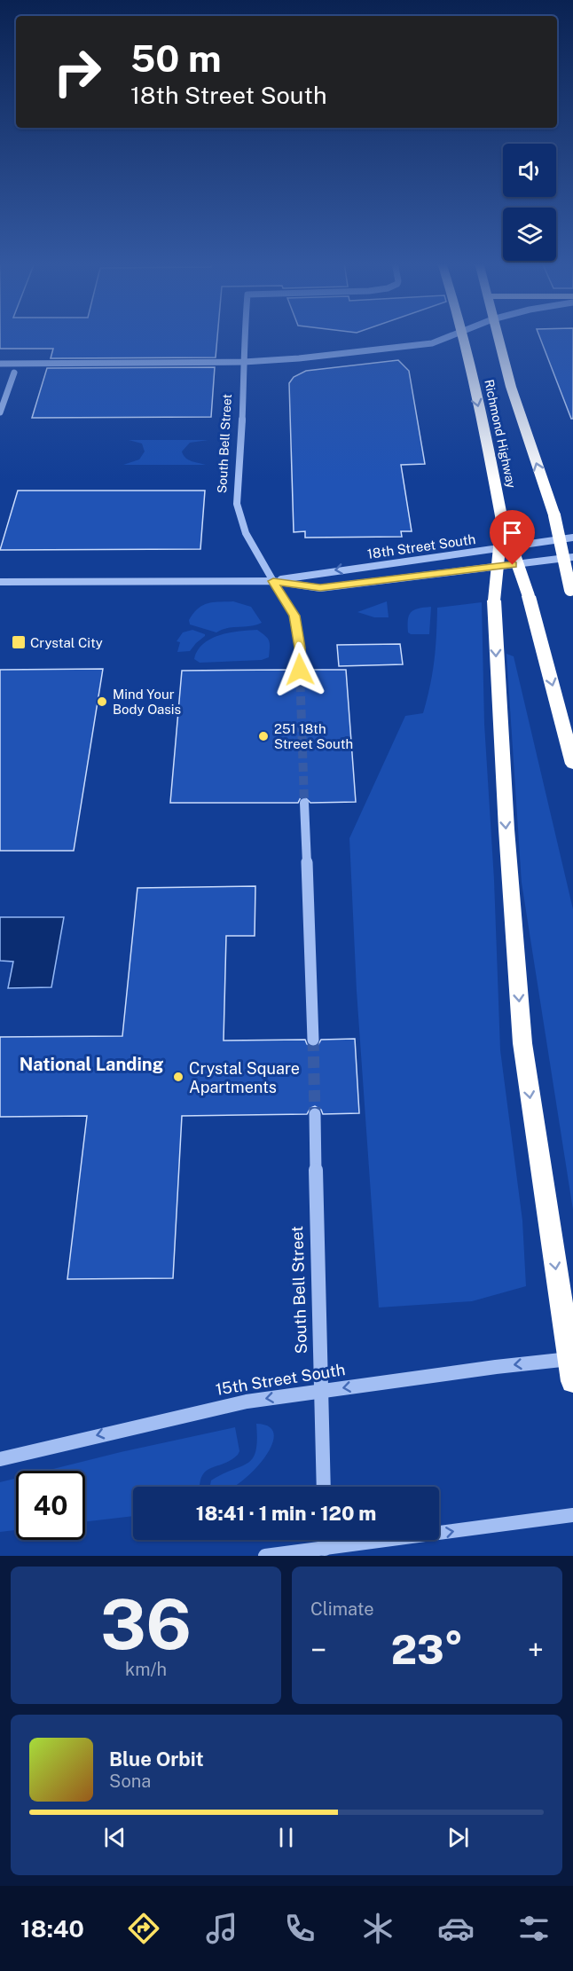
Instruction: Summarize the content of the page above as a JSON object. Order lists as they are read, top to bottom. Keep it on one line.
{"streets":{"highway":["Richmond Highway"],"street":["South Bell Street","18th Street South","15th Street South"]},"crossings":[["South Bell Street","18th Street South"],["South Bell Street","15th Street South"]],"one_way":["15th Street South"],"districts":["National Landing"],"places":{"transit":["Crystal City"],"other":["Mind Your Body Oasis","251 18th Street South","Crystal Square Apartments"]},"page":{"turn":["50 m","18th Street South"],"limit":"40","trip":"18:41 · 1 min · 120 m","tile":[["36","km/h"],"Climate"],"heat":["−","23°","+"],"song":["Blue Orbit","Sona"],"tabs":"18:40"}}
